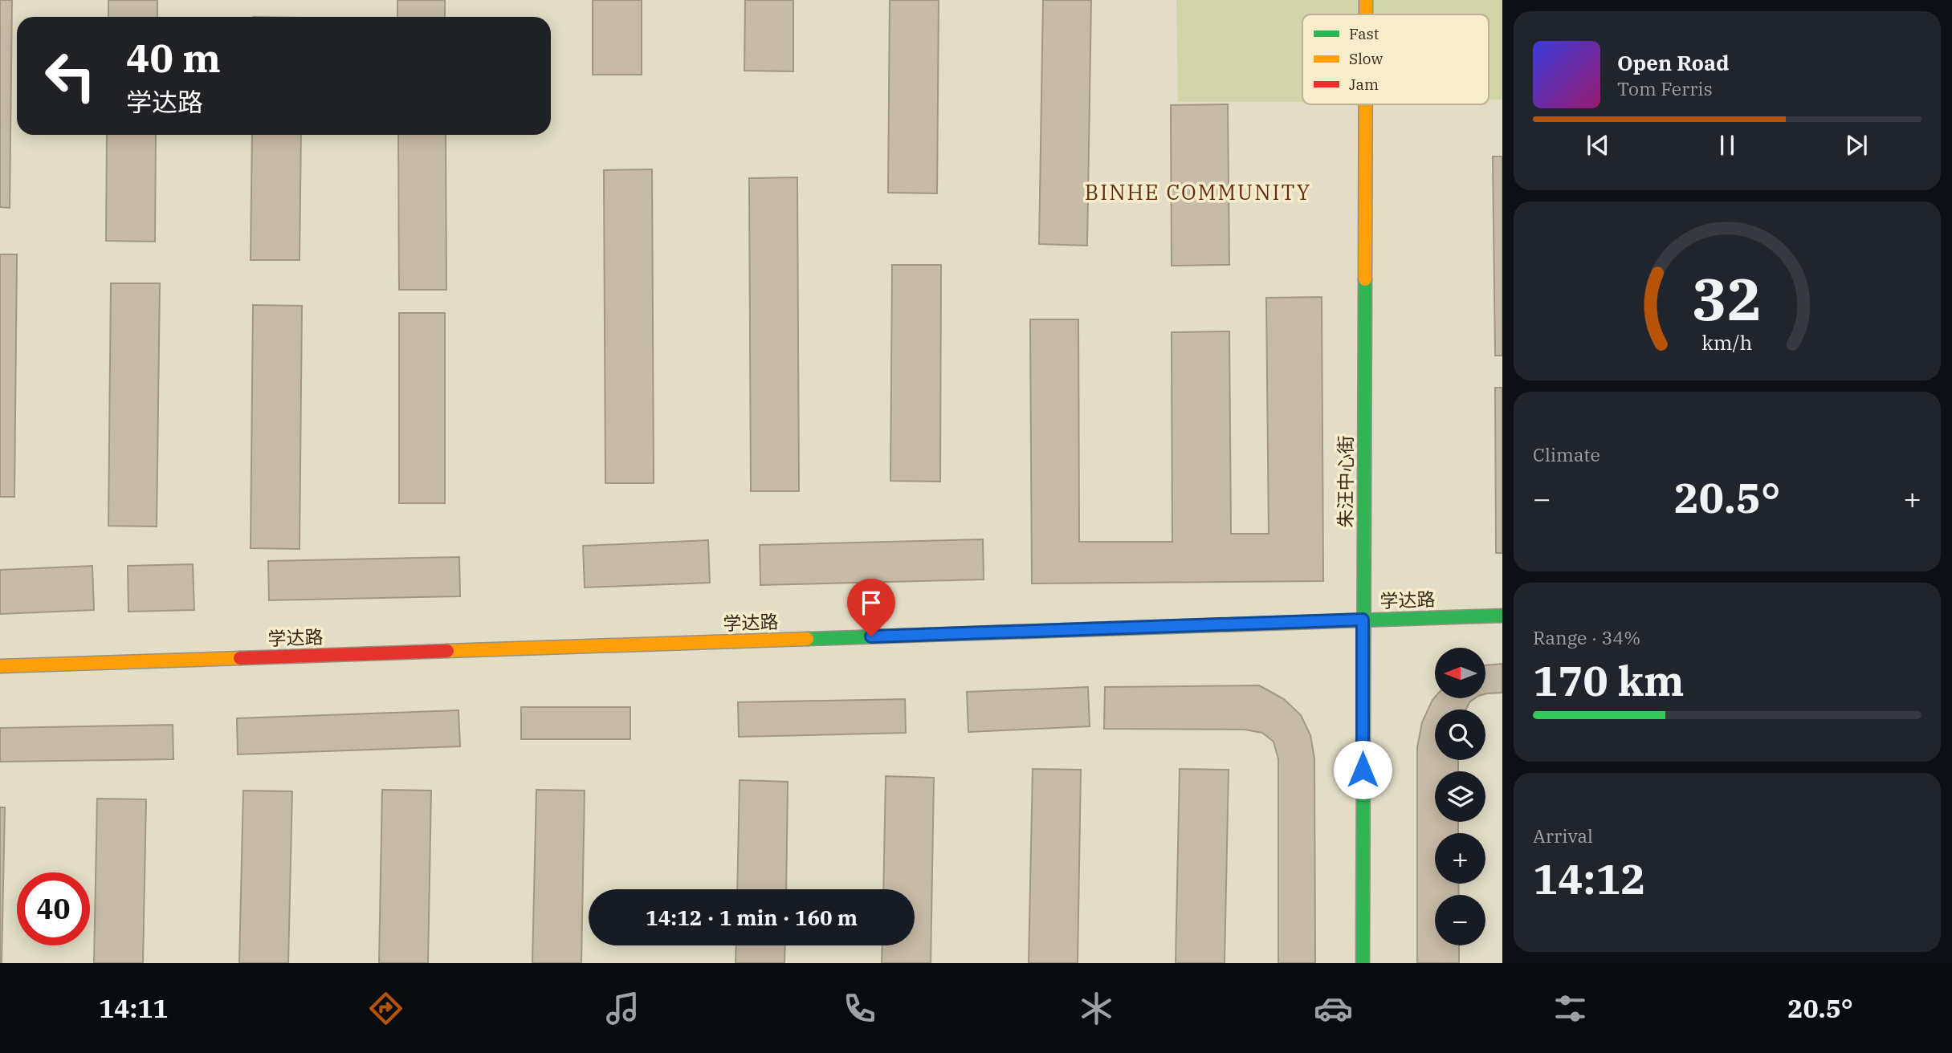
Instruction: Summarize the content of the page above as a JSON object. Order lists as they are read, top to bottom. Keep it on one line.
{"streets":{"street":["朱汪中心街","学达路"]},"crossings":[["朱汪中心街","学达路"]],"districts":["BINHE COMMUNITY"],"legend":["Fast","Slow","Jam"],"north":"left","page":{"turn":["40 m","学达路"],"song":["Open Road","Tom Ferris"],"tile":["Climate",["Range · 34%","170 km"],["Arrival","14:12"]],"heat":["−","20.5°","+"],"map_buttons":["+","−"],"limit":"40","trip":"14:12 · 1 min · 160 m","tabs":["14:11","20.5°"],"gauge":["32","km/h"]}}
